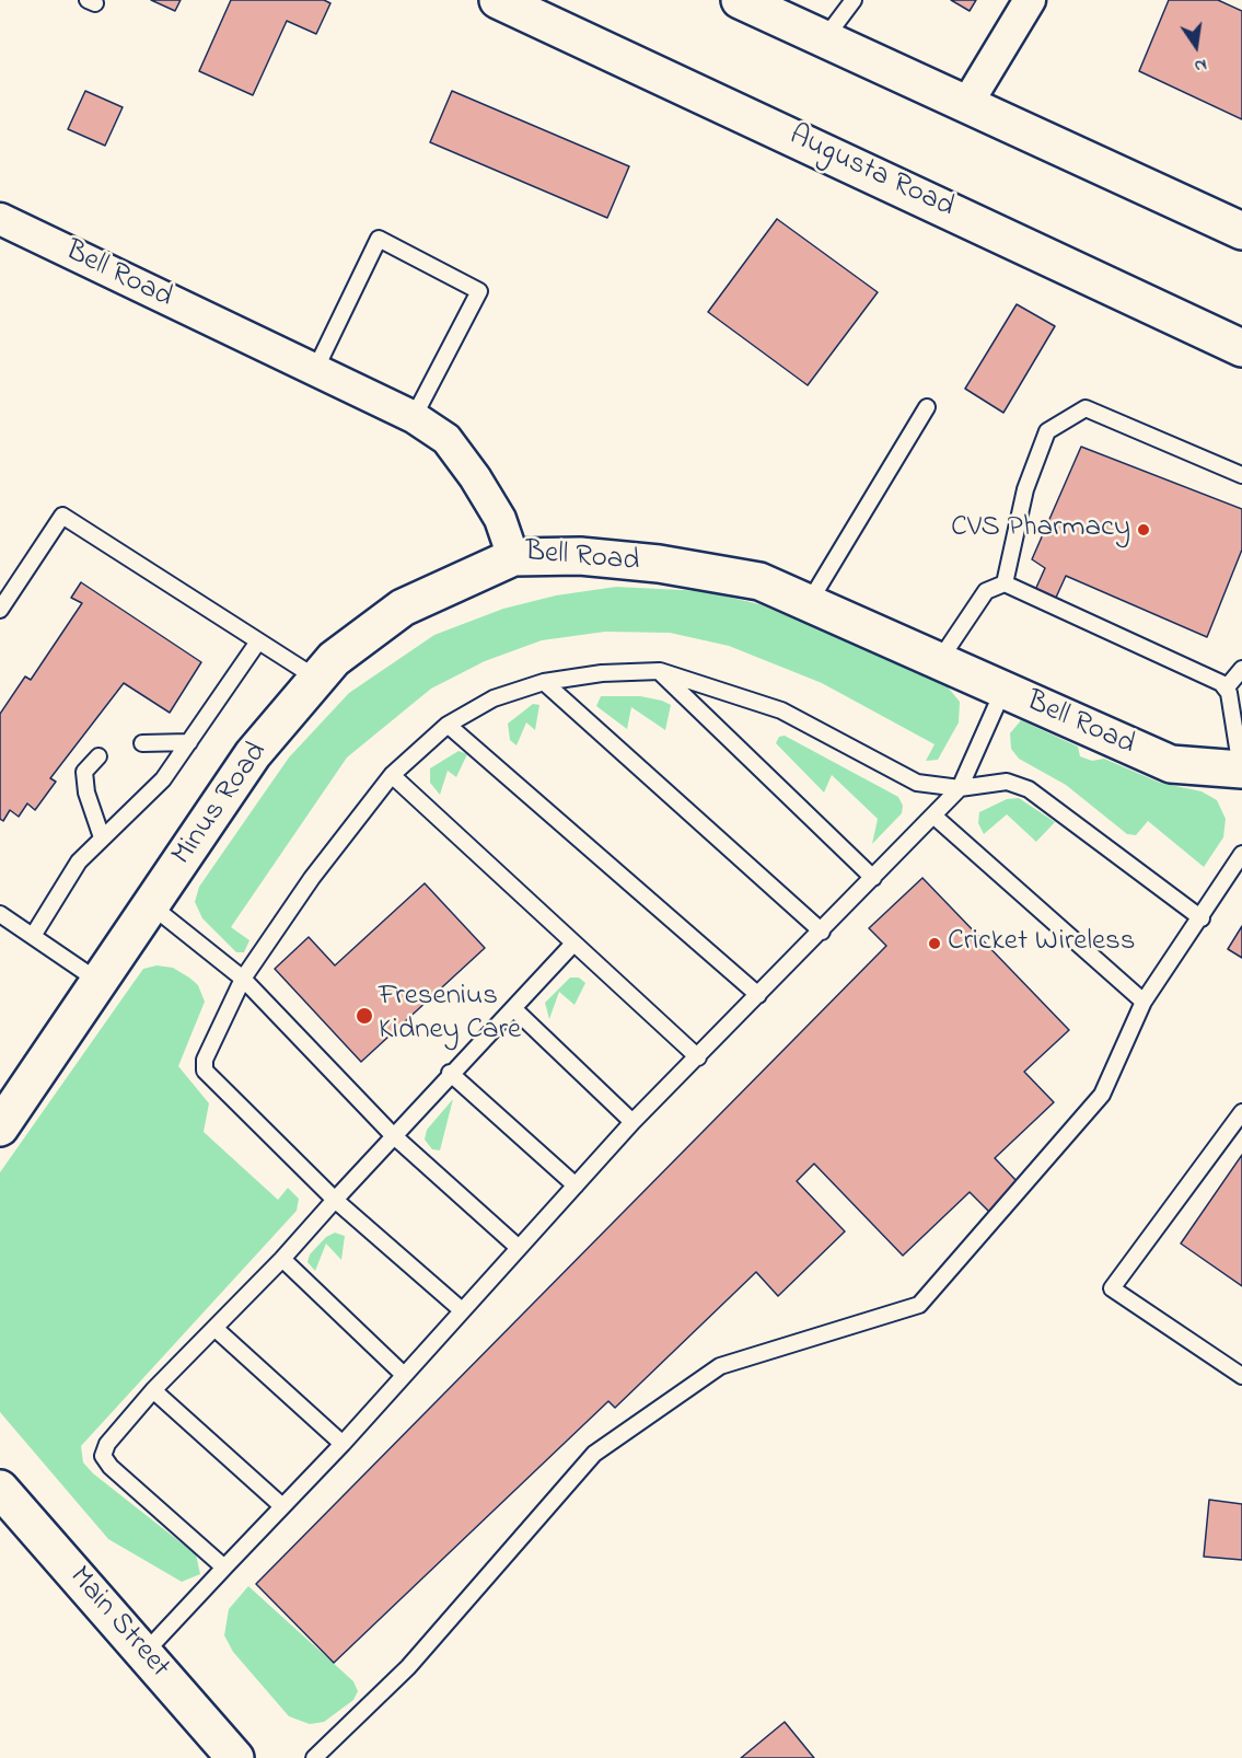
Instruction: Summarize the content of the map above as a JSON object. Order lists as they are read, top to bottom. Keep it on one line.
{"streets":{"main road":["Augusta Road","Bell Road","Minus Road","Main Street"]},"crossings":[["Bell Road","Minus Road"]],"places":["CVS Pharmacy","Cricket Wireless","Fresenius Kidney Care"],"north":"bottom"}
